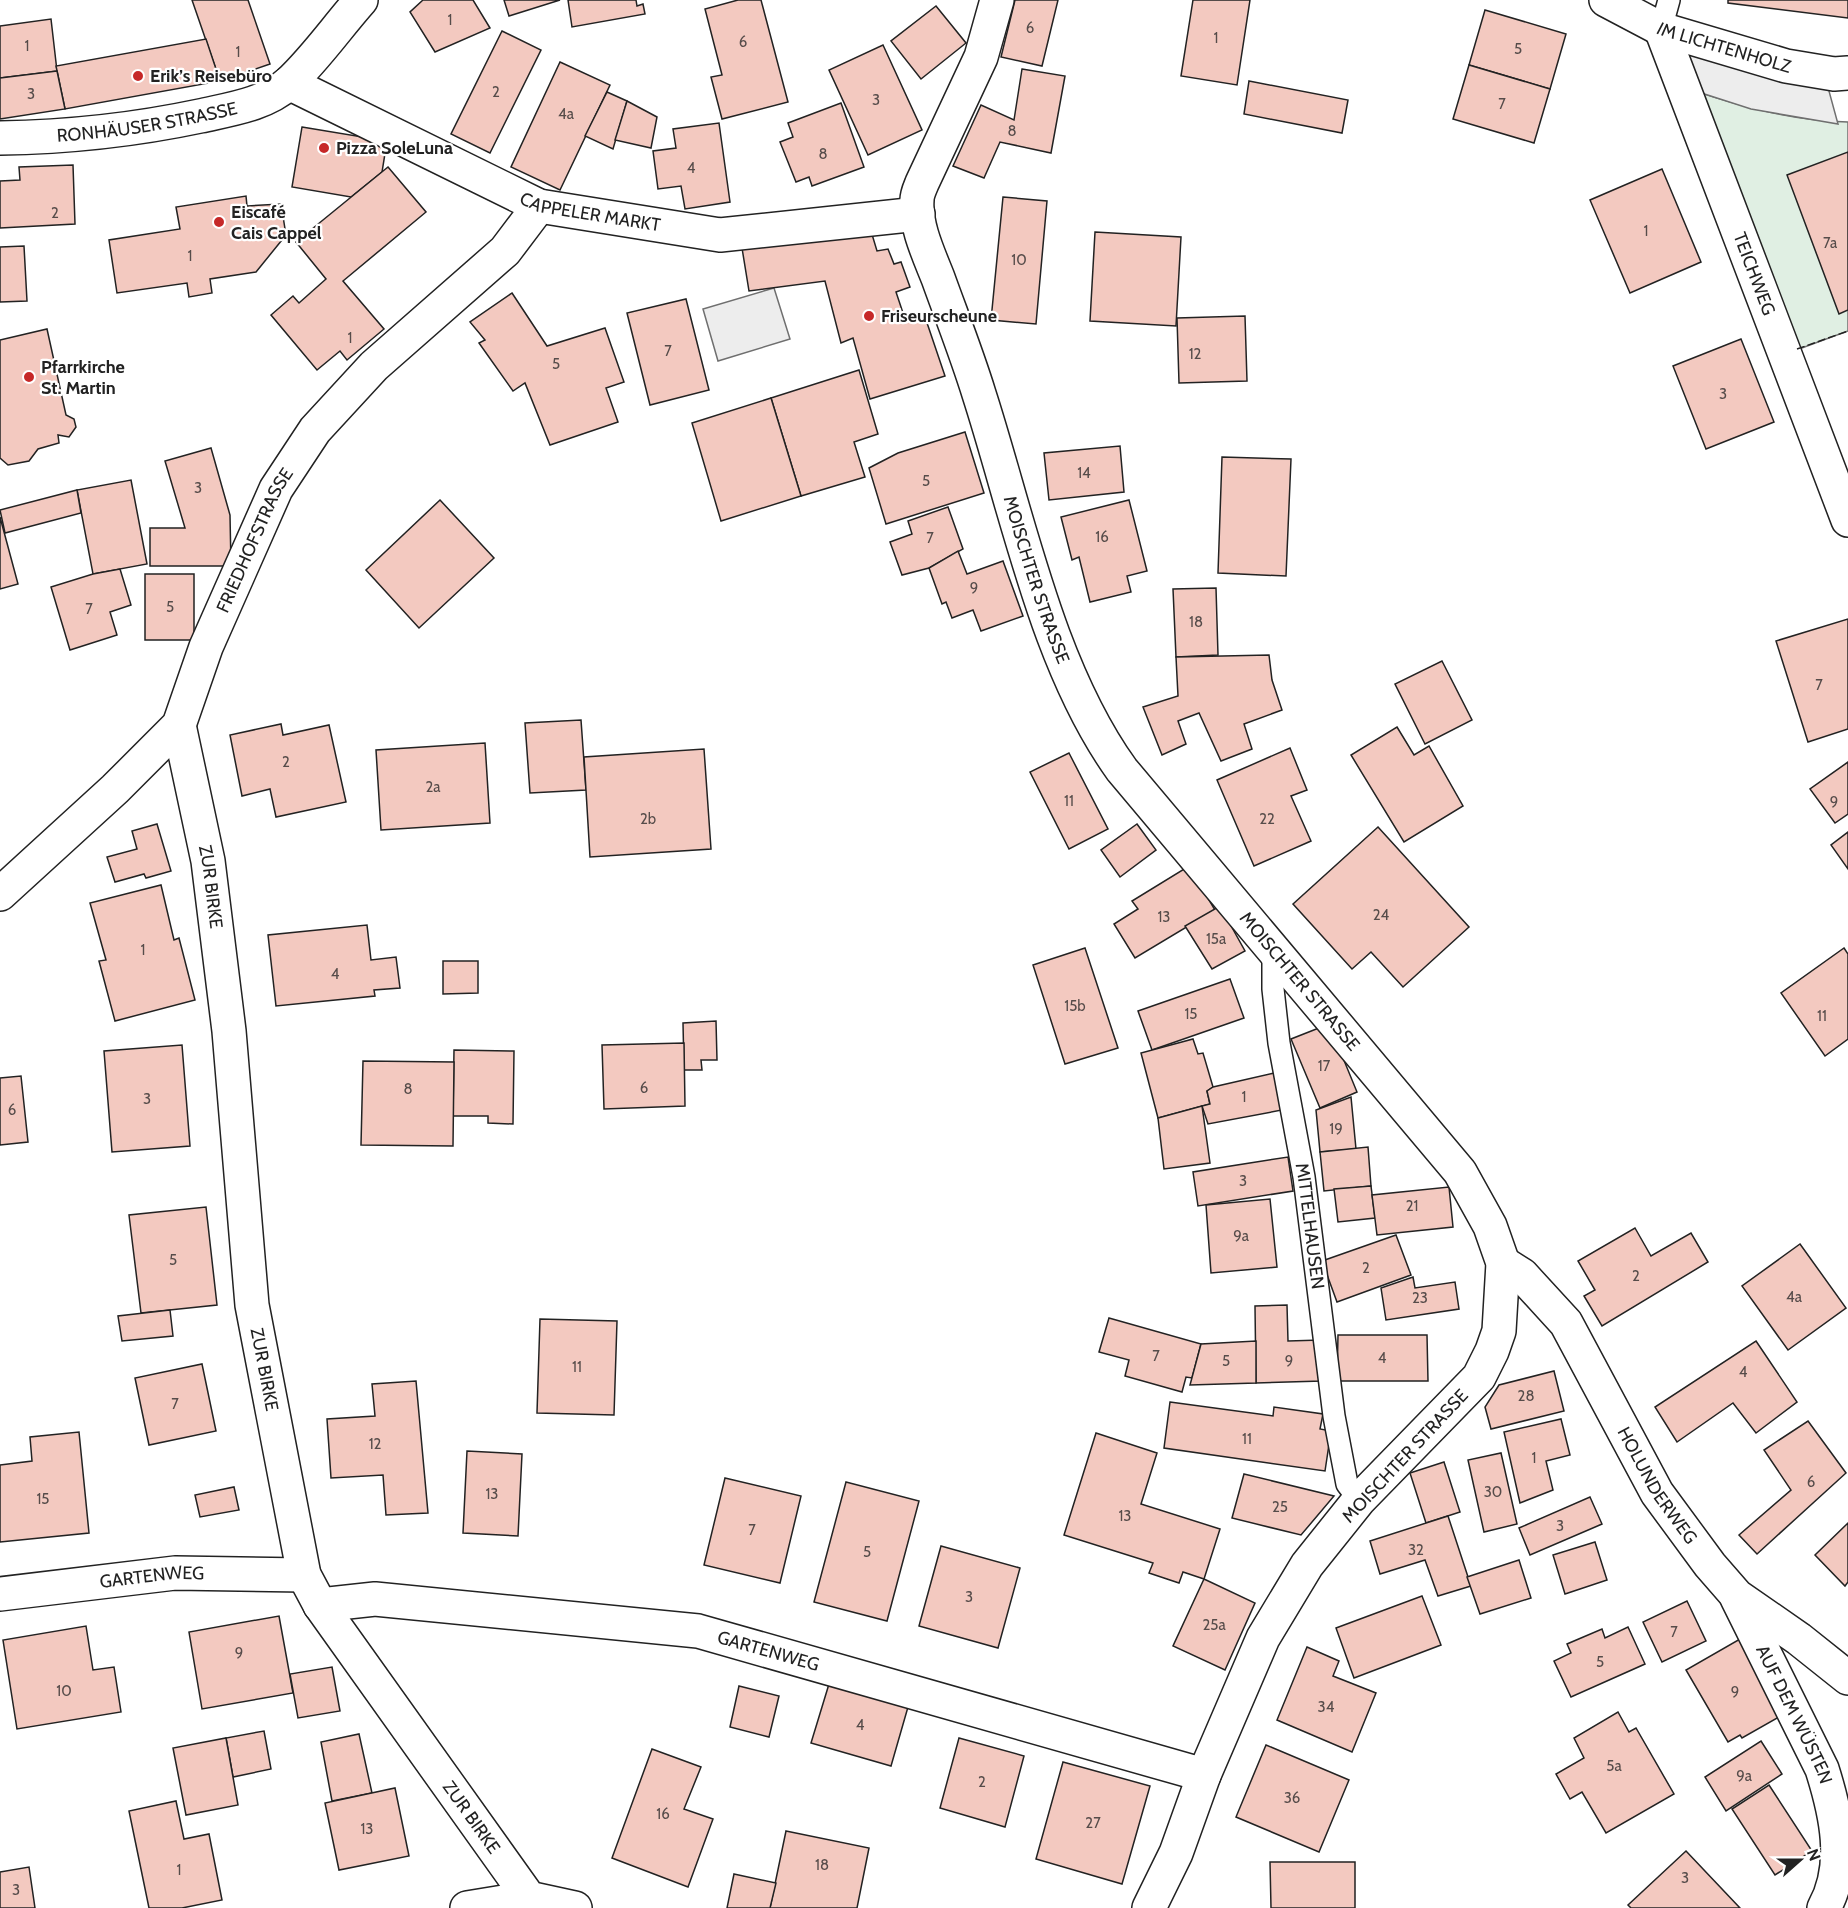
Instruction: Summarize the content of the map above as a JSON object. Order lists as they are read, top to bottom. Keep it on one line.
{"streets":{"street":["IM LICHTENHOLZ","RONHÄUSER STRASSE","CAPPELER MARKT","TEICHWEG","FRIEDHOFSTRASSE","MOISCHTER STRASSE","ZUR BIRKE","HOLUNDERWEG","GARTENWEG","AUF DEM WÜSTEN"],"lane":["MITTELHAUSEN"]},"crossings":[["IM LICHTENHOLZ","TEICHWEG"],["RONHÄUSER STRASSE","CAPPELER MARKT"],["CAPPELER MARKT","FRIEDHOFSTRASSE"],["CAPPELER MARKT","MOISCHTER STRASSE"],["FRIEDHOFSTRASSE","ZUR BIRKE"],["MOISCHTER STRASSE","MITTELHAUSEN"],["MOISCHTER STRASSE","HOLUNDERWEG"],["MOISCHTER STRASSE","GARTENWEG"],["ZUR BIRKE","GARTENWEG"],["HOLUNDERWEG","AUF DEM WÜSTEN"]],"places":["Erik’s Reisebüro","Pizza SoleLuna","Eiscafé Cais Cappel","Friseurscheune","Pfarrkirche St. Martin"],"house_numbers":["1","6","1","6","1","5","1","2","3","3","7","4a","8","8","4","2","1","7a","1","10","1","7","12","5","3","14","5","3","16","7","9","5","7","18","7","2","2a","11","9","2b","22","24","13","15a","1","4","15b","15","11","17","6","8","1","3","6","19","3","21","9a","5","2","2","4a","23","7","4","5","9","11","4","28","7","11","12","1","6","30","13","15","25","13","3","7","32","5","3","25a","7","9","5","10","9","34","4","5a","9a","2","36","16","27","13","18","1","3","3"],"north":"right"}
